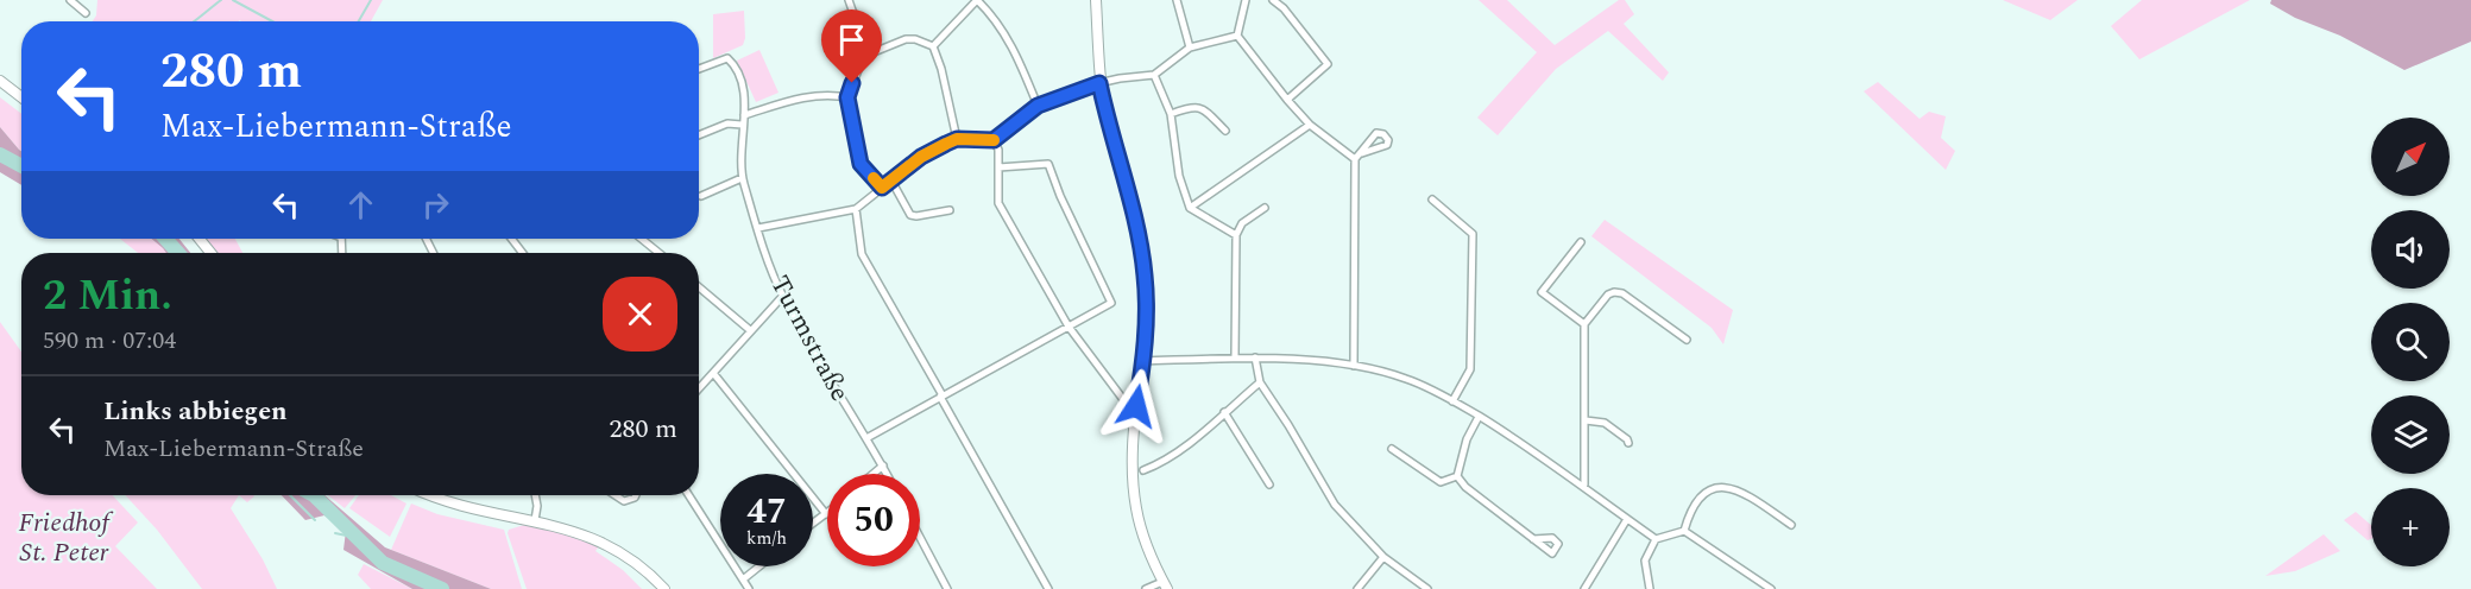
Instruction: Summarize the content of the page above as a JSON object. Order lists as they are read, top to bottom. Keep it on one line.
{"streets":{"street":["Turmstraße"]},"parks":["Friedhof St. Peter"],"north":"top right","page":{"turn":["280 m","Max-Liebermann-Straße"],"map_buttons":"+","heading":["2 Min.","590 m · 07:04"],"list":[{"name":"Links abbiegen","note":"Max-Liebermann-Straße","value":"280 m"}],"speed":"47 km/h","limit":"50"}}
